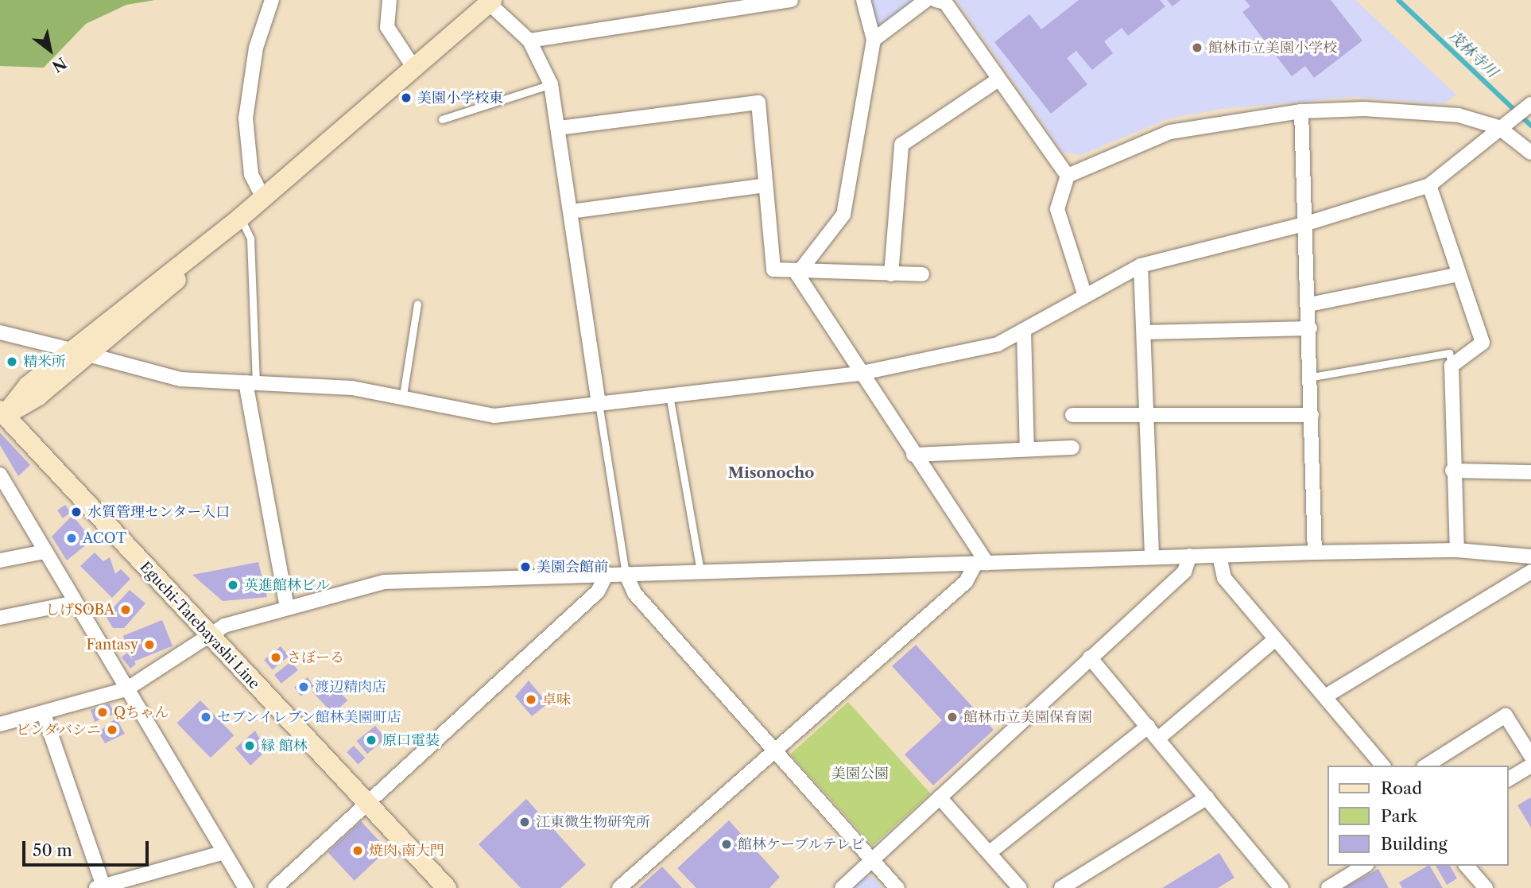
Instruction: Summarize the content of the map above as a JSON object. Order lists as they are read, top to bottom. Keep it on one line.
{"streets":{"main road":["Eguchi-Tatebayashi Line"]},"districts":["Misonocho"],"water":["茂林寺川"],"parks":["美園公園"],"places":["館林市立美園小学校","美園小学校東","精米所","水質管理センター入口","ACOT","美園会館前","英進館林ビル","しげSOBA","Fantasy","さぼーる","渡辺精肉店","卓味","Qちゃん","セブンイレブン館林美園町店","館林市立美園保育園","ビンダバシニ","原口電装","縁 館林","江東微生物研究所","館林ケーブルテレビ","焼肉 南大門"],"legend":["Road","Park","Building"],"scale_bar":"50 m","north":"bottom right"}
